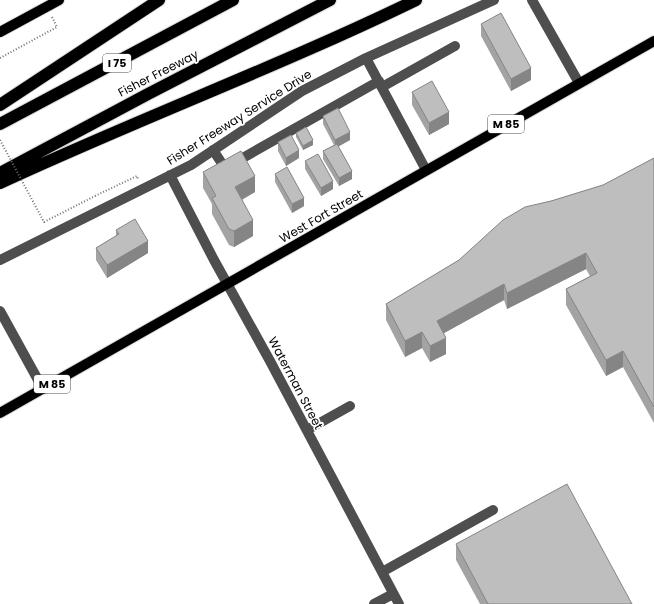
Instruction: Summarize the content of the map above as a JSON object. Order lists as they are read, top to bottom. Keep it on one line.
{"streets":{"highway":["I 75","Fisher Freeway"],"main road":["M 85","West Fort Street"],"street":["Fisher Freeway Service Drive","Waterman Street"]},"crossings":[["Fisher Freeway Service Drive","Waterman Street"],["West Fort Street","Waterman Street"]]}
